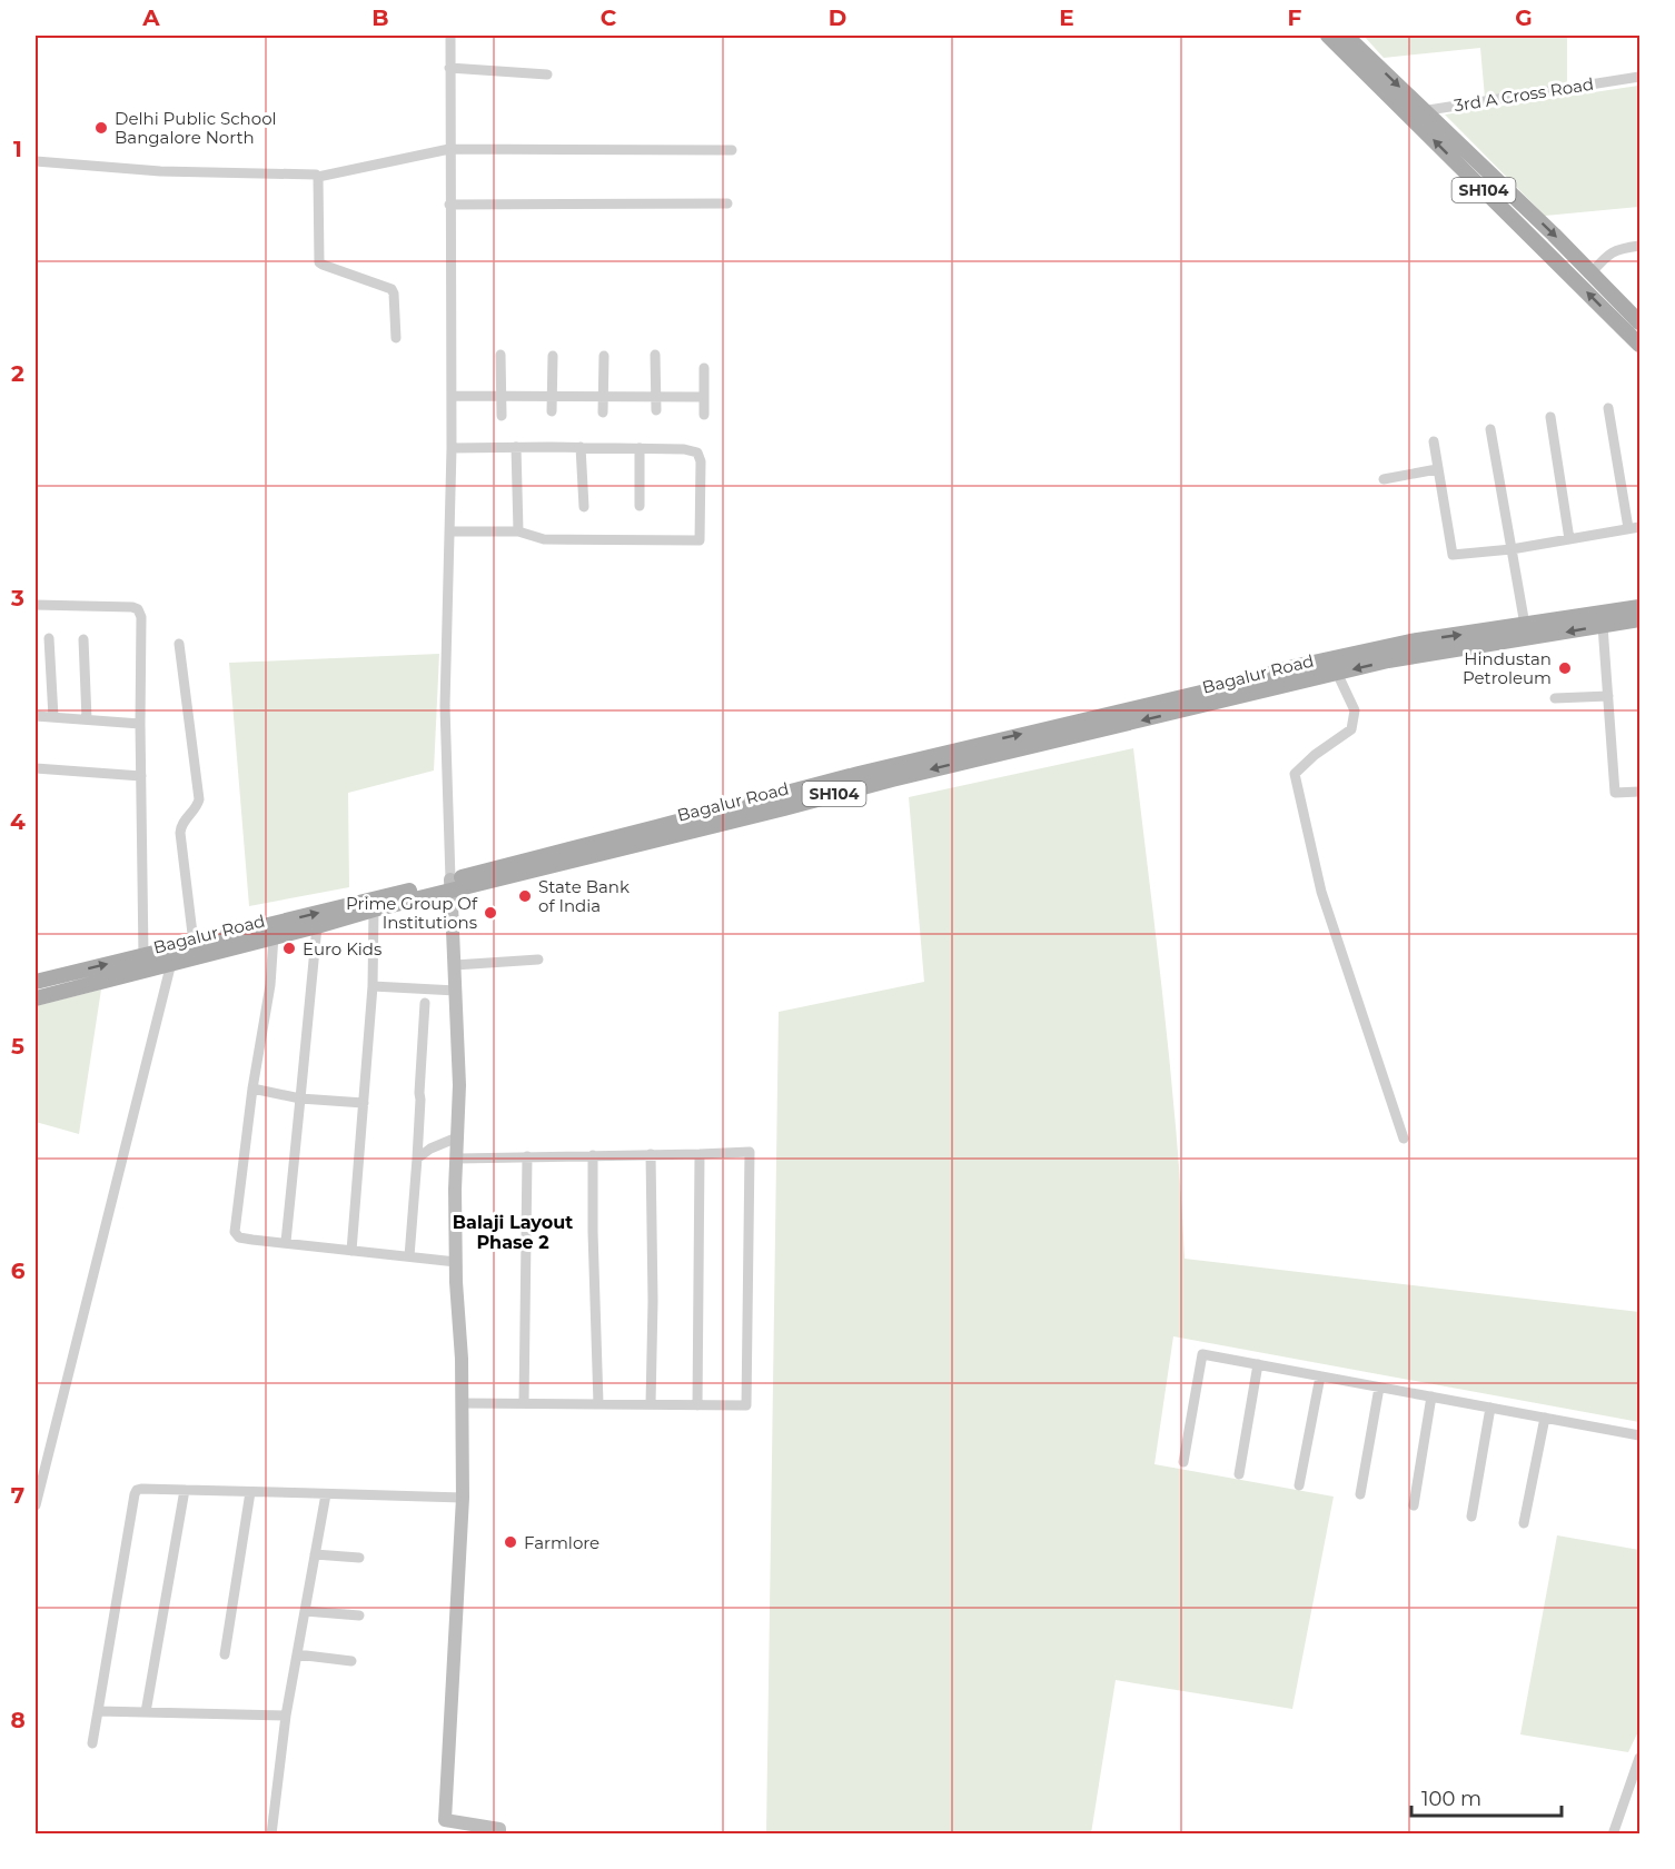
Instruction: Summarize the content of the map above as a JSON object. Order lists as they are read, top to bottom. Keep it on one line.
{"streets":{"main road":["SH104","Bagalur Road"],"street":["3rd A Cross Road"]},"crossings":[["3rd A Cross Road","SH104"]],"districts":["Balaji Layout Phase 2"],"places":["Delhi Public School Bangalore North","Hindustan Petroleum","State Bank of India","Prime Group Of Institutions","Euro Kids","Farmlore"],"scale_bar":"100 m","grid":{"columns":["A","B","C","D","E","F","G"],"rows":["1","2","3","4","5","6","7","8"]}}
